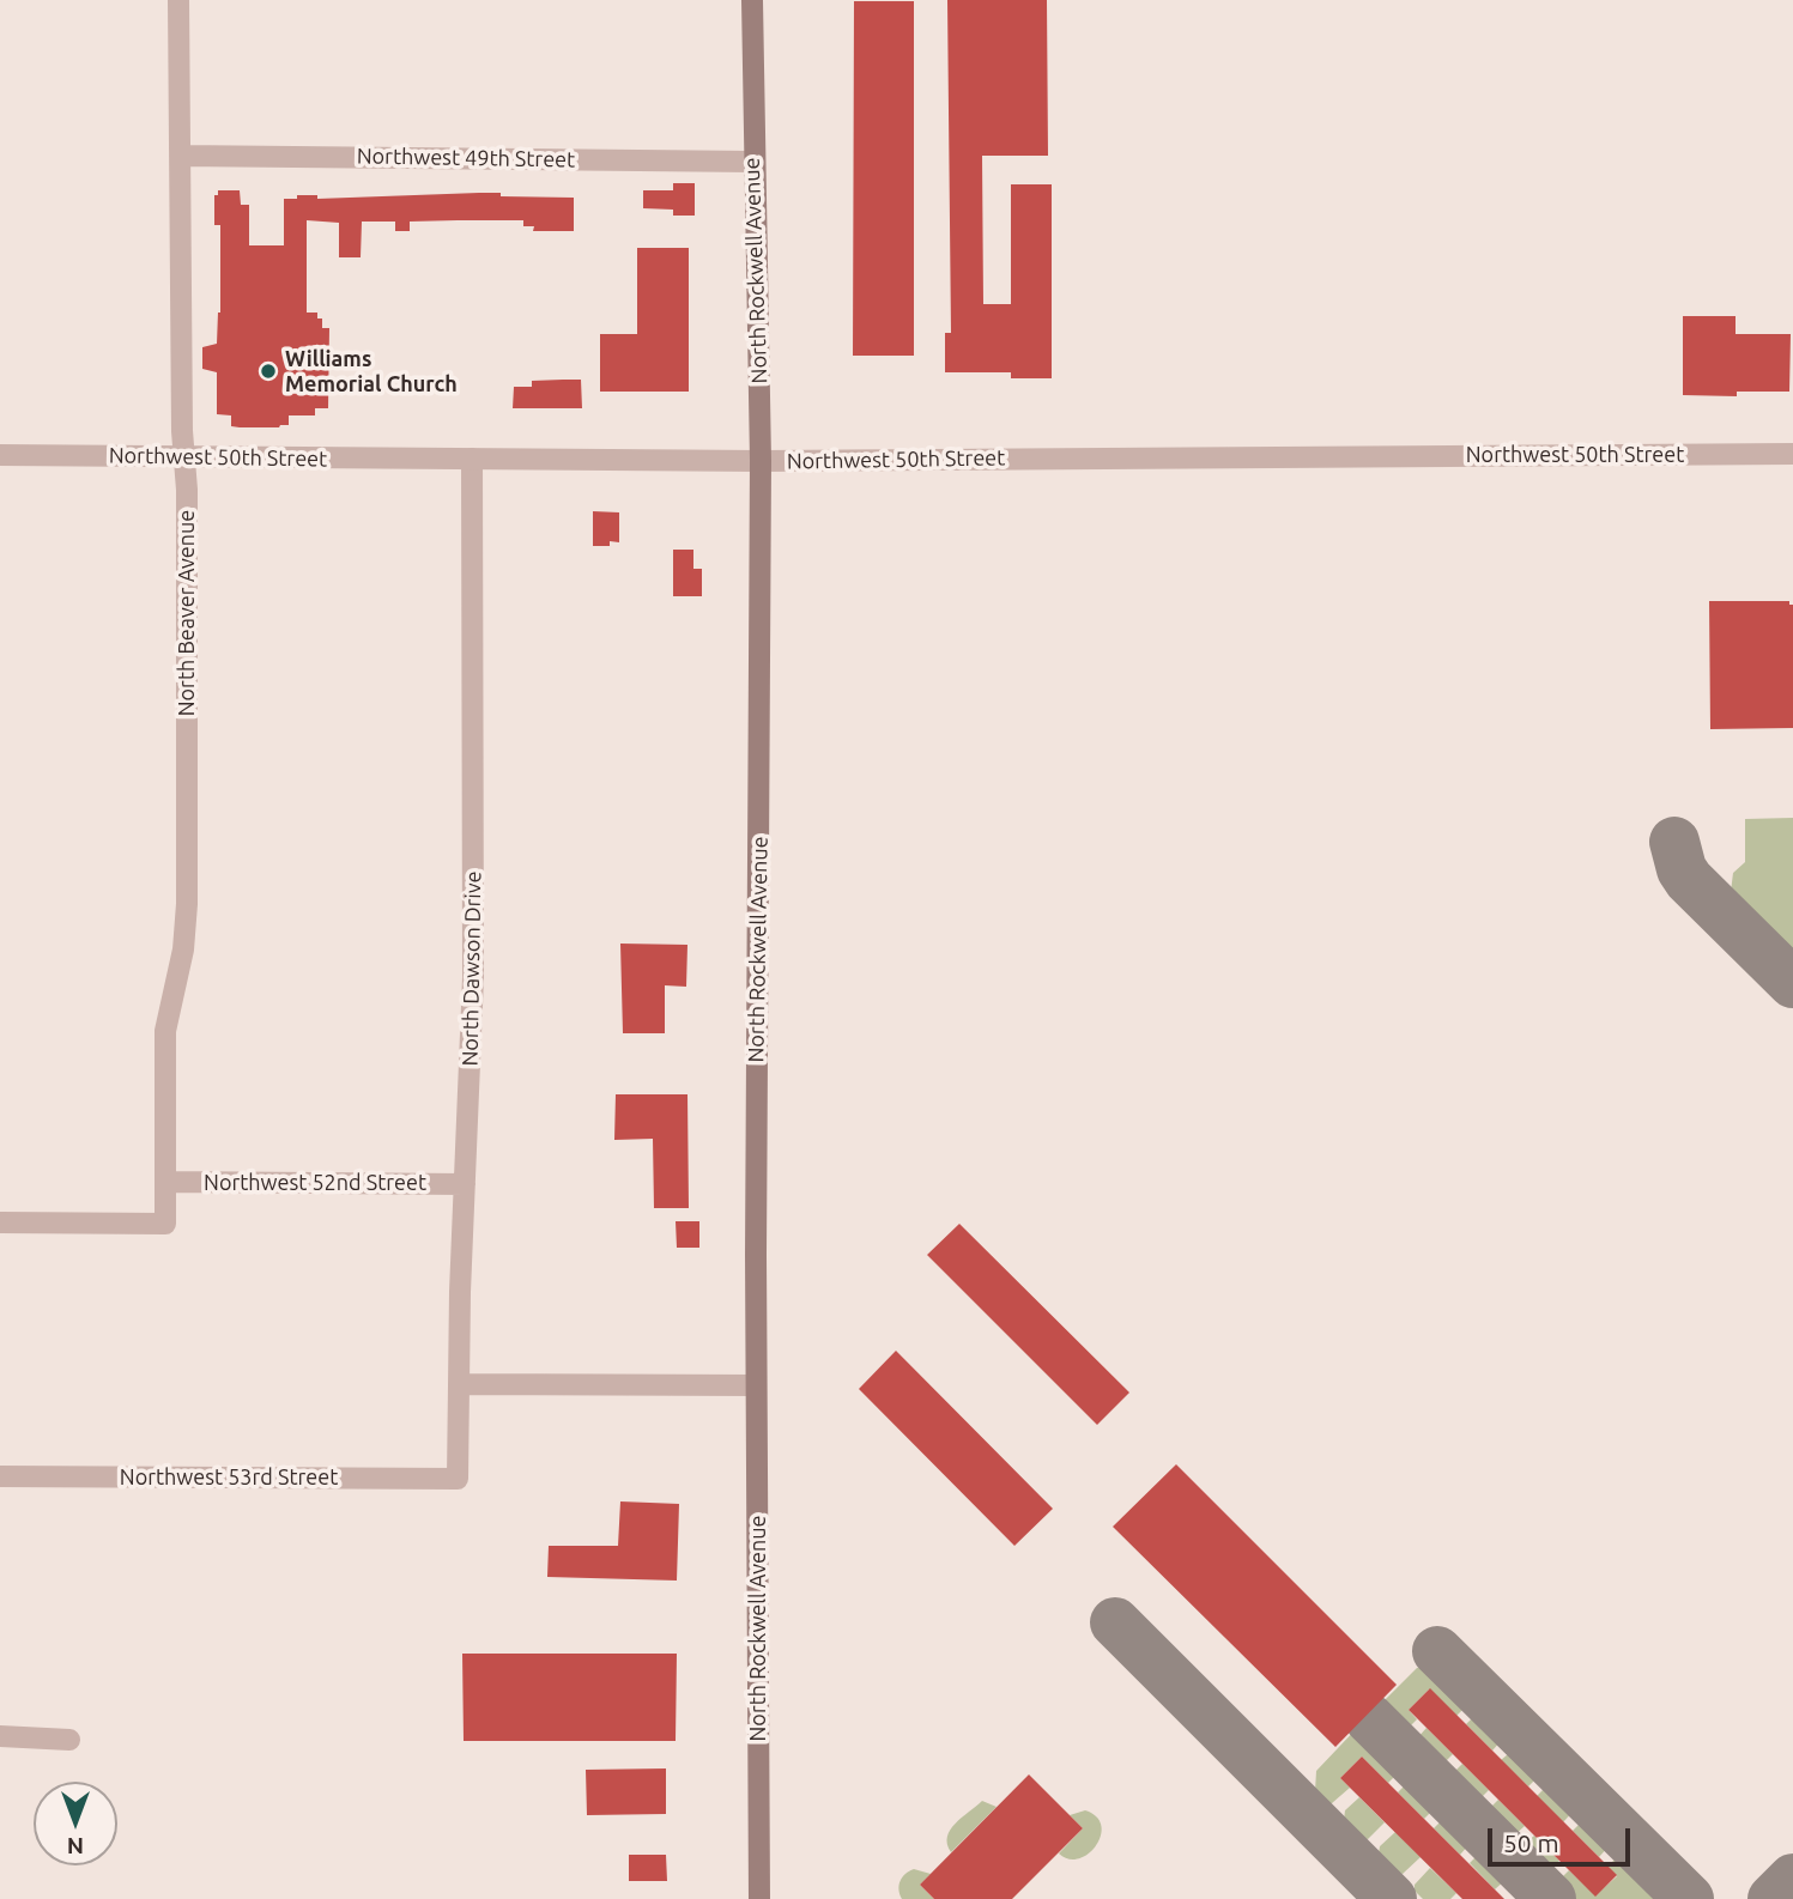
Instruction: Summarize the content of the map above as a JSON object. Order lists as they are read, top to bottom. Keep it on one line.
{"streets":{"main road":["North Rockwell Avenue"],"street":["Northwest 49th Street","Northwest 50th Street","North Beaver Avenue","North Dawson Drive","Northwest 52nd Street","Northwest 53rd Street"]},"crossings":[["Northwest 49th Street","North Rockwell Avenue"],["Northwest 49th Street","North Beaver Avenue"],["North Rockwell Avenue","Northwest 50th Street"],["Northwest 50th Street","North Beaver Avenue"],["Northwest 50th Street","North Dawson Drive"],["North Beaver Avenue","Northwest 52nd Street"],["North Dawson Drive","Northwest 52nd Street"],["North Dawson Drive","Northwest 53rd Street"]],"places":["Williams Memorial Church"],"scale_bar":"50 m","north":"bottom"}
